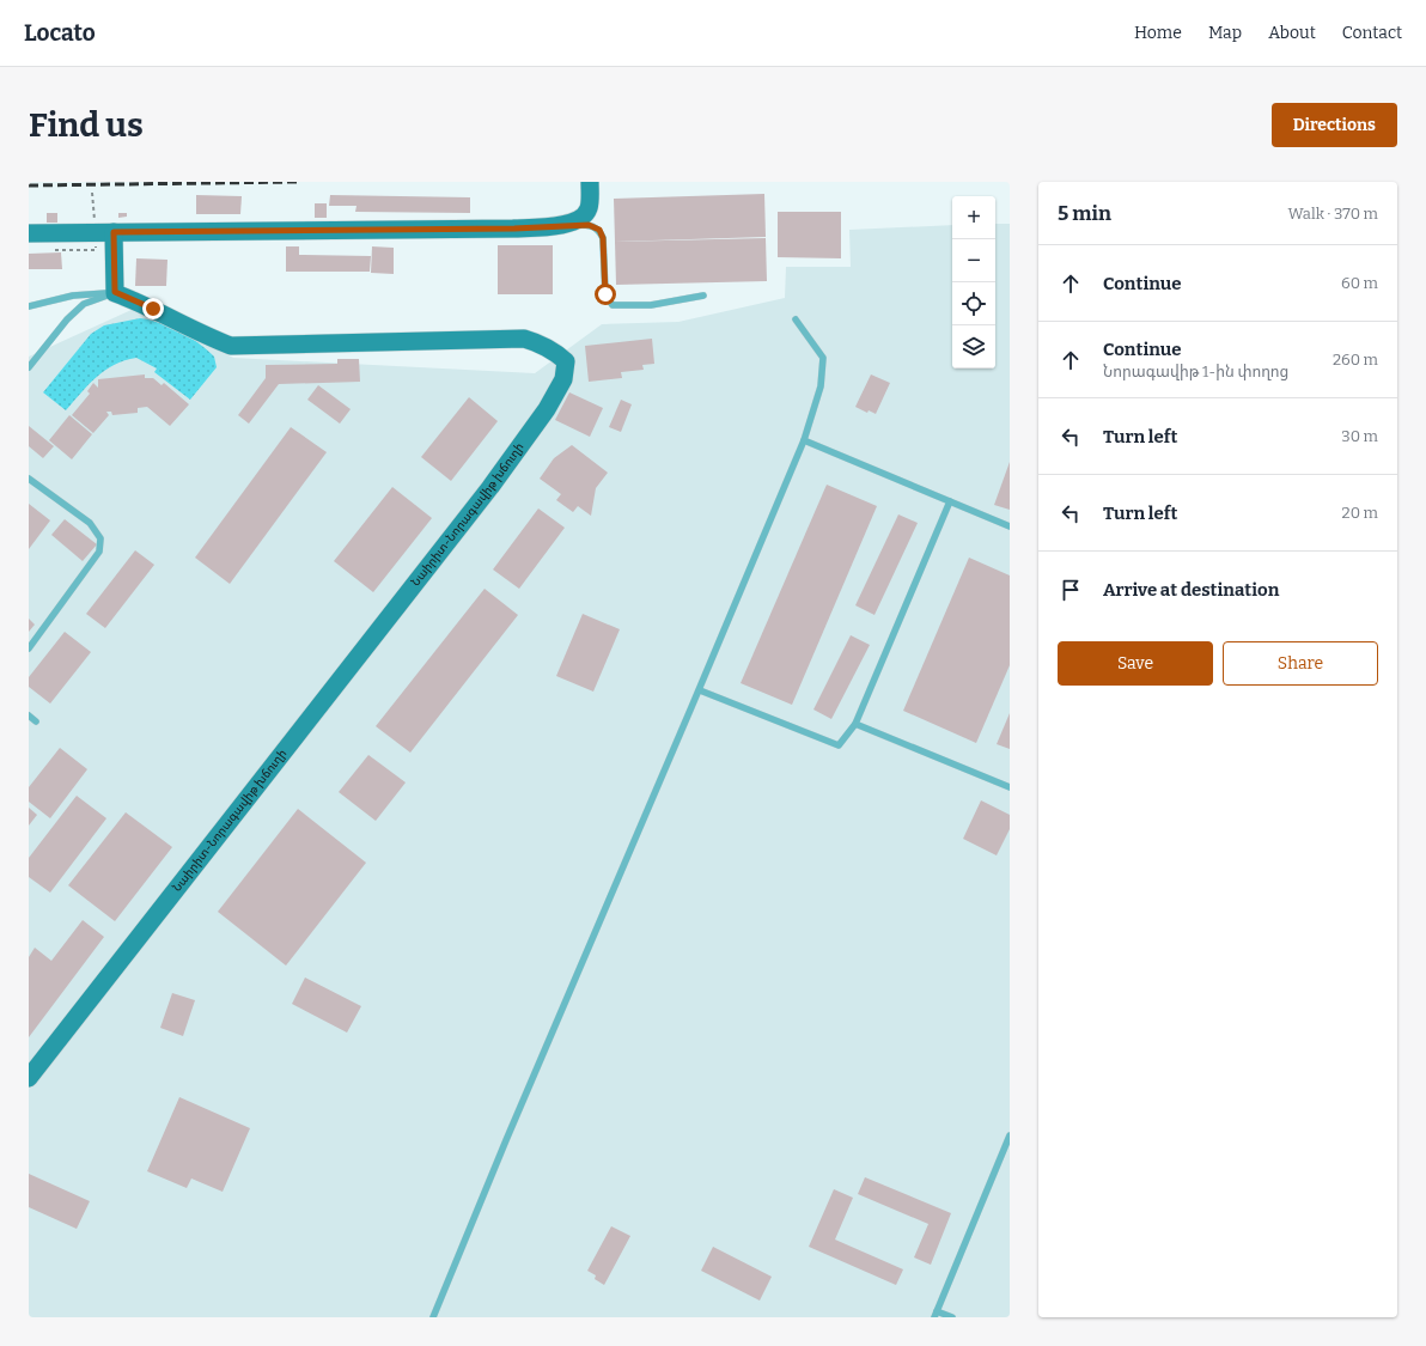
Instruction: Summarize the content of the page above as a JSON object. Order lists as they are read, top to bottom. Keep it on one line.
{"streets":{"street":["Նաիրիտ-Նորագավիթ խճուղի"]},"page":{"header":"Locato","nav":["Home","Map","About","Contact"],"buttons":["Directions",["Save","Share"]],"title":"Find us","heading":["5 min","Walk · 370 m"],"map_buttons":["+","−"],"list":[["Continue","60 m"],["Continue","Նորագավիթ 1-ին փողոց","260 m"],["Turn left","30 m"],["Turn left","20 m"],"Arrive at destination"]}}
